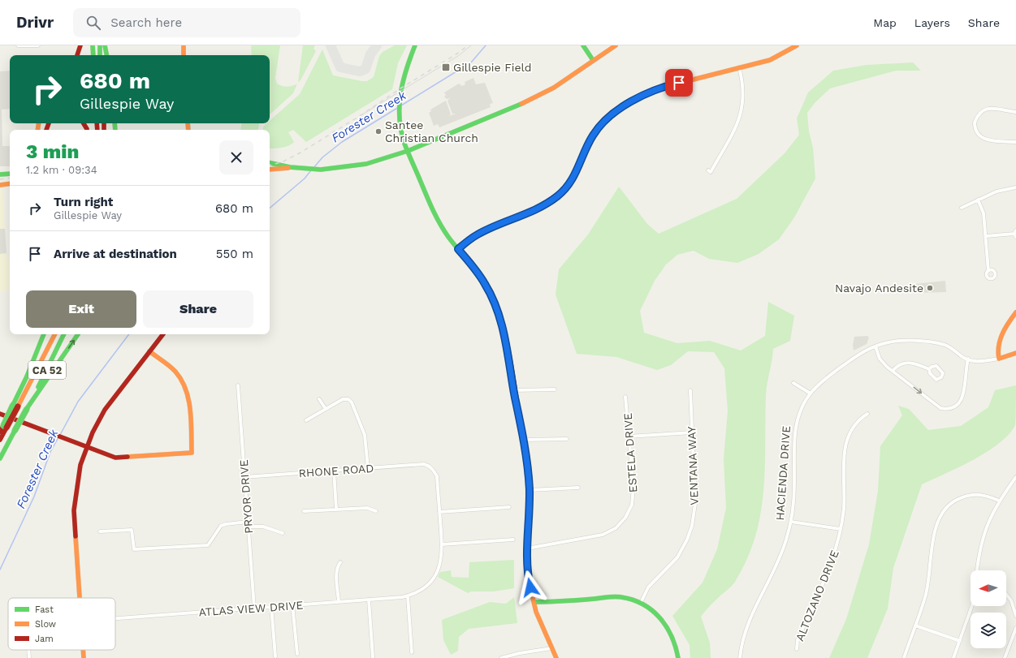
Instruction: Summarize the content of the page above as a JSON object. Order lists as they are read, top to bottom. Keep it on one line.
{"streets":{"main road":["CA 52","HACIENDA DRIVE"],"street":["ESTELA DRIVE","VENTANA WAY","RHONE ROAD","PRYOR DRIVE","ALTOZANO DRIVE","ATLAS VIEW DRIVE"]},"crossings":[["RHONE ROAD","PRYOR DRIVE"],["RHONE ROAD","ATLAS VIEW DRIVE"],["PRYOR DRIVE","ATLAS VIEW DRIVE"]],"water":["Forester Creek"],"places":{"transit":["Gillespie Field"],"other":["Santee Christian Church","Navajo Andesite"]},"legend":["Fast","Slow","Jam"],"north":"left","page":{"header":"Drivr","search":"Search here","nav":["Map","Layers","Share"],"turn":["680 m","Gillespie Way"],"heading":["3 min","1.2 km · 09:34"],"list":[{"name":"Turn right","note":"Gillespie Way","value":"680 m"},{"name":"Arrive at destination","value":"550 m"}],"buttons":["Exit","Share"]}}
